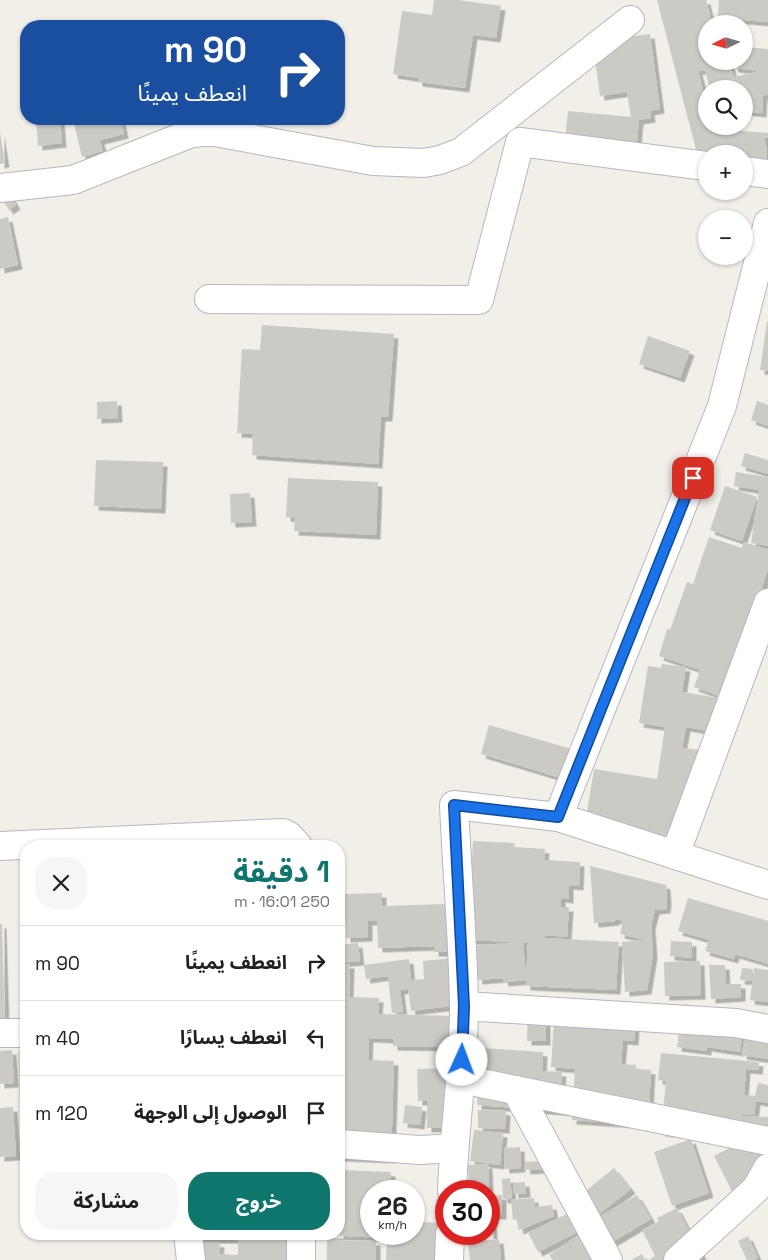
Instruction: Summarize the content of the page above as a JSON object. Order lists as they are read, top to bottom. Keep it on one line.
{"north":"left","page":{"map_buttons":["+","−"],"turn":["90 m","انعطف يمينًا"],"heading":["1 دقيقة","250 m · 16:01"],"list":[{"name":"انعطف يمينًا","value":"90 m"},{"name":"انعطف يسارًا","value":"40 m"},{"name":"الوصول إلى الوجهة","value":"120 m"}],"buttons":["خروج","مشاركة"],"speed":"26 km/h","limit":"30"}}
